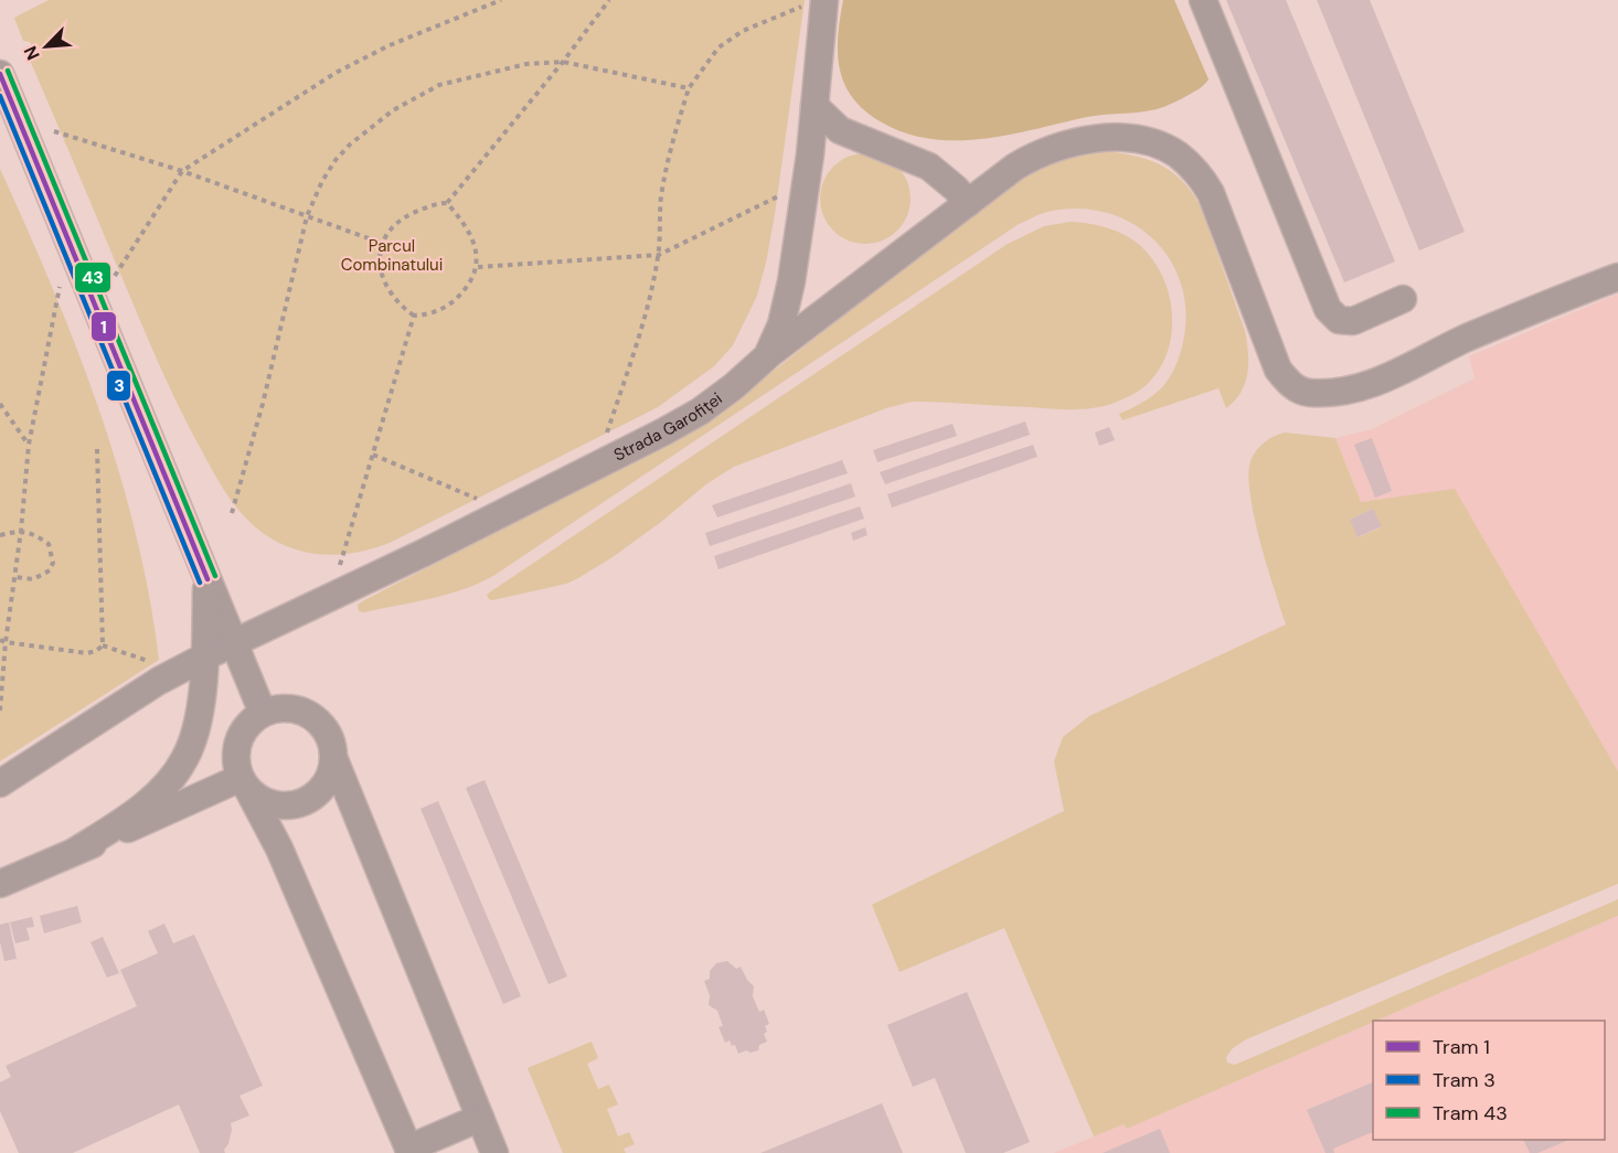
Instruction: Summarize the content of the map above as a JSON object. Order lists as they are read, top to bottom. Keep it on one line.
{"streets":{"street":["Strada Garofiței"]},"parks":["Parcul Combinatului"],"lines":["tram line 43","tram line 1","tram line 3"],"legend":["Tram 1","Tram 3","Tram 43"],"north":"bottom left"}
